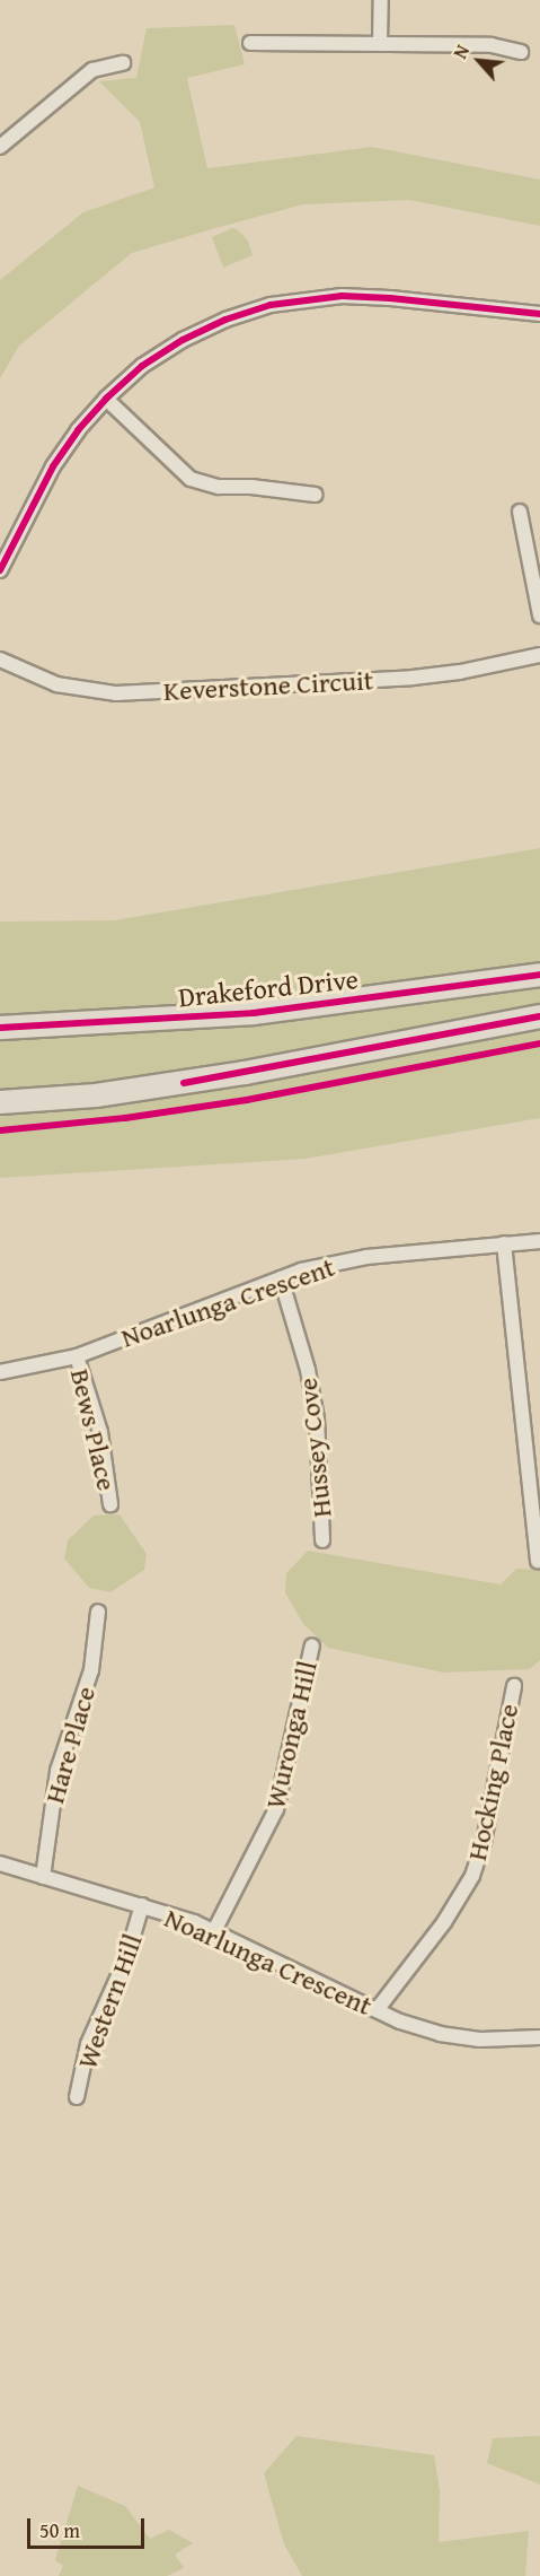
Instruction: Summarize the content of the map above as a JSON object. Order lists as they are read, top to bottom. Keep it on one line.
{"streets":{"highway":["Drakeford Drive"],"street":["Keverstone Circuit","Noarlunga Crescent","Bews Place","Hussey Cove","Wuronga Hill","Hare Place","Hocking Place","Western Hill"]},"crossings":[["Noarlunga Crescent","Bews Place"],["Noarlunga Crescent","Hussey Cove"],["Noarlunga Crescent","Wuronga Hill"],["Noarlunga Crescent","Hare Place"],["Noarlunga Crescent","Hocking Place"],["Noarlunga Crescent","Western Hill"]],"scale_bar":"50 m","north":"top left"}
